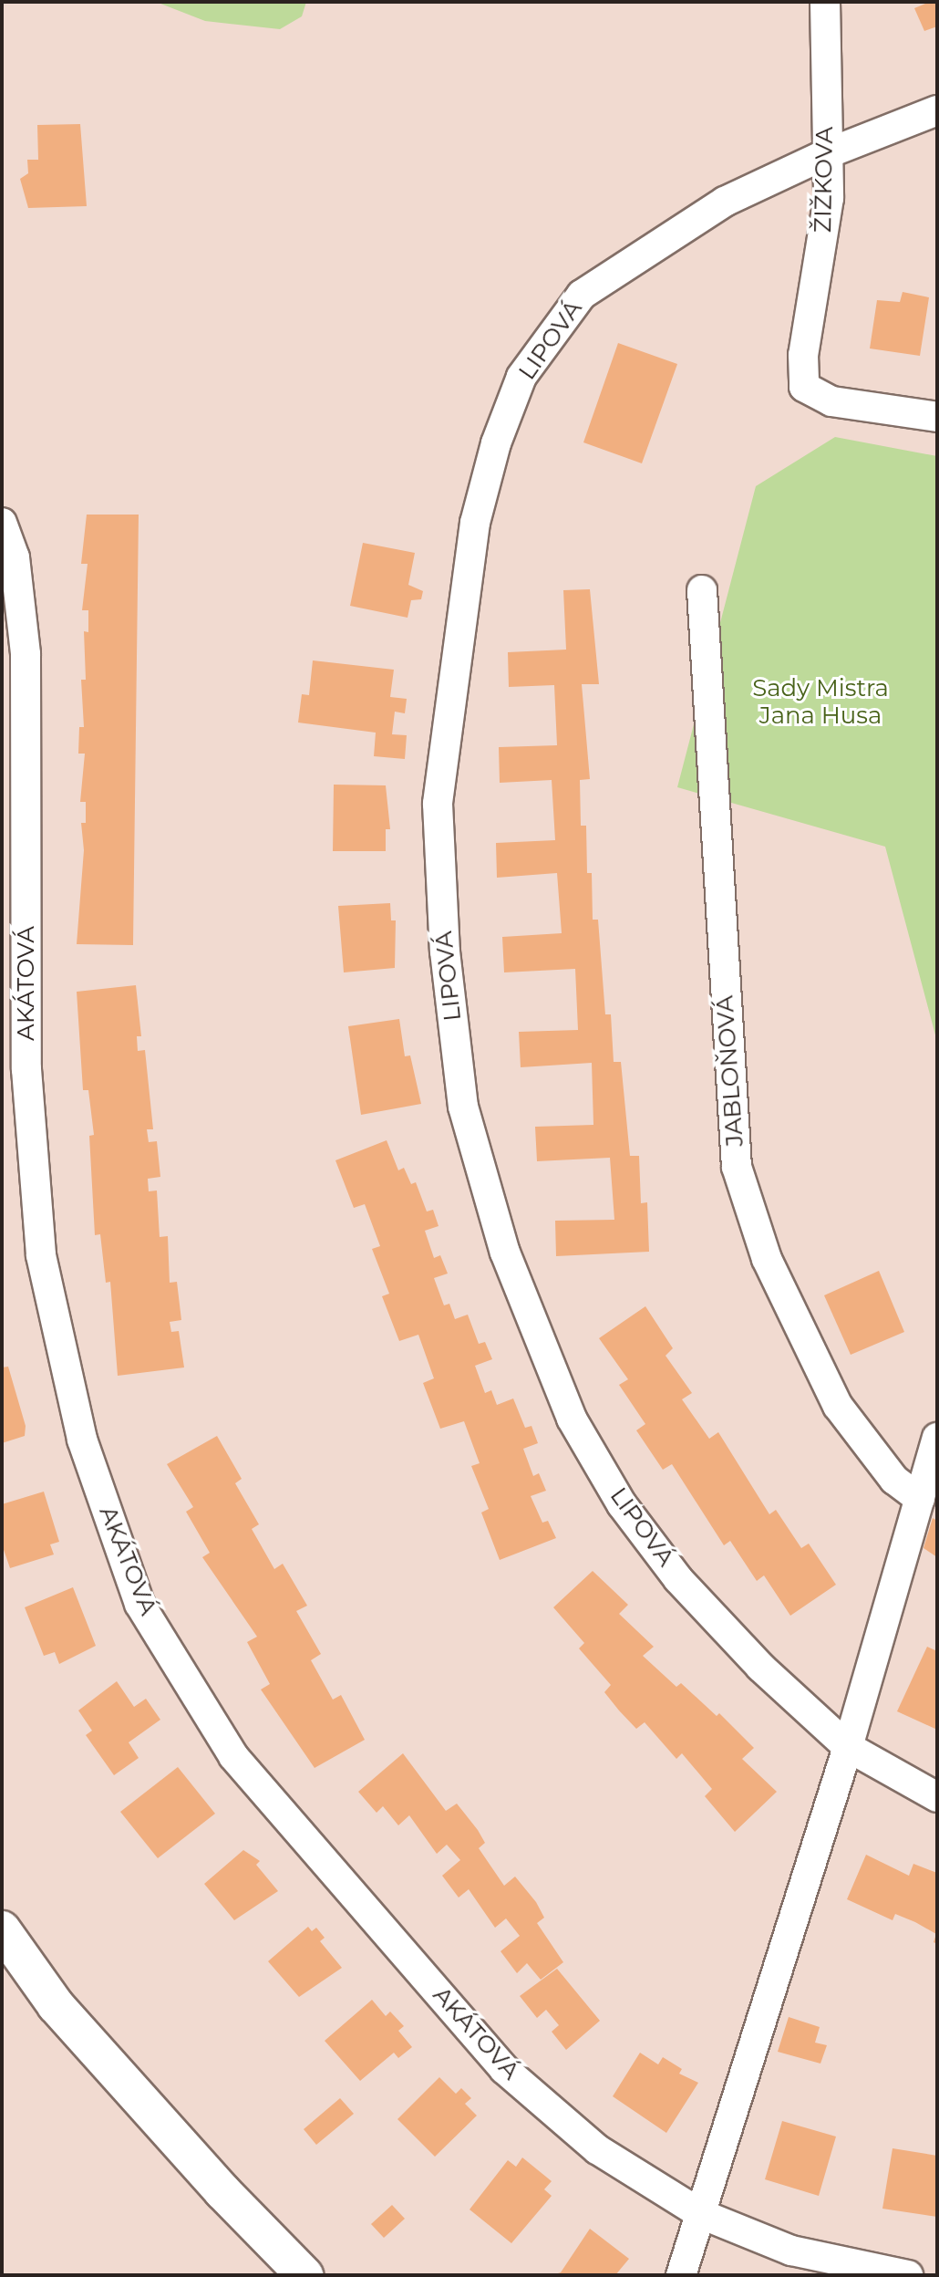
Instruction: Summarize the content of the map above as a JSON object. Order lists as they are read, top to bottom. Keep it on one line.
{"streets":{"street":["ŽIŽKOVA","LIPOVÁ","AKÁTOVÁ","JABLOŇOVÁ"]},"crossings":[["ŽIŽKOVA","LIPOVÁ"]],"parks":["Sady Mistra Jana Husa"]}
